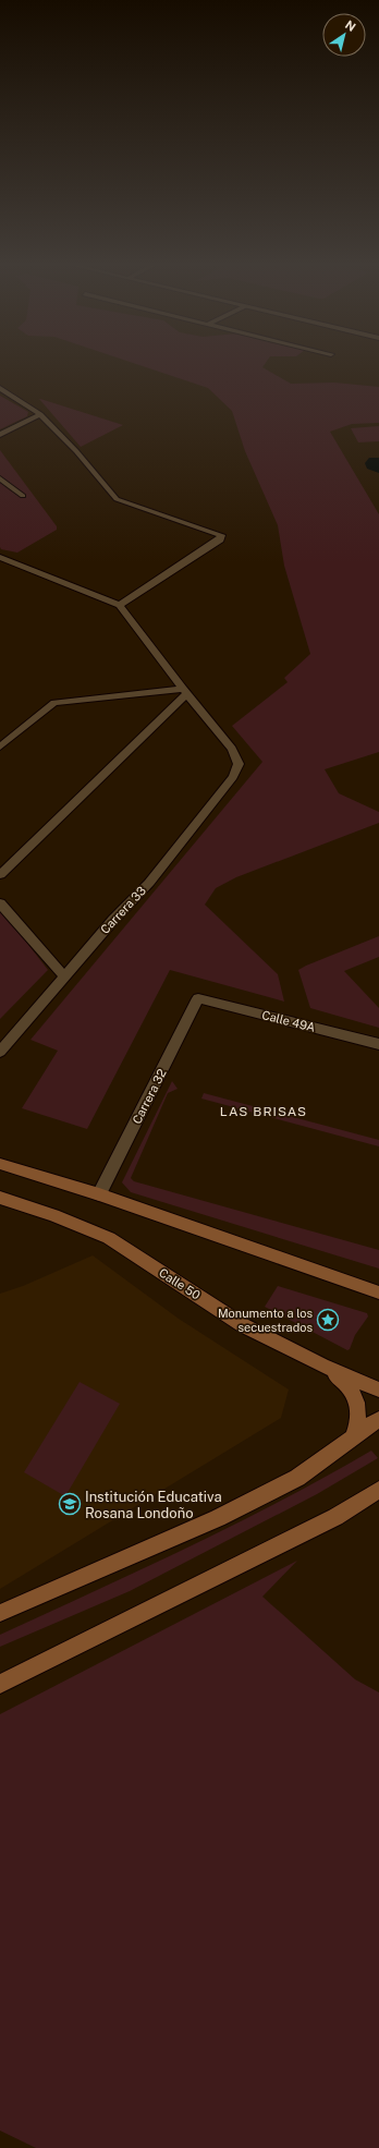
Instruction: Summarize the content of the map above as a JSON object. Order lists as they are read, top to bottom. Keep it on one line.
{"streets":{"main road":["Calle 50"],"street":["Carrera 33","Calle 49A","Carrera 32"]},"crossings":[["Calle 49A","Carrera 32"]],"districts":["LAS BRISAS"],"places":{"place":["Monumento a los secuestrados"],"school or university":["Institución Educativa Rosana Londoño"]},"north":"top right"}
